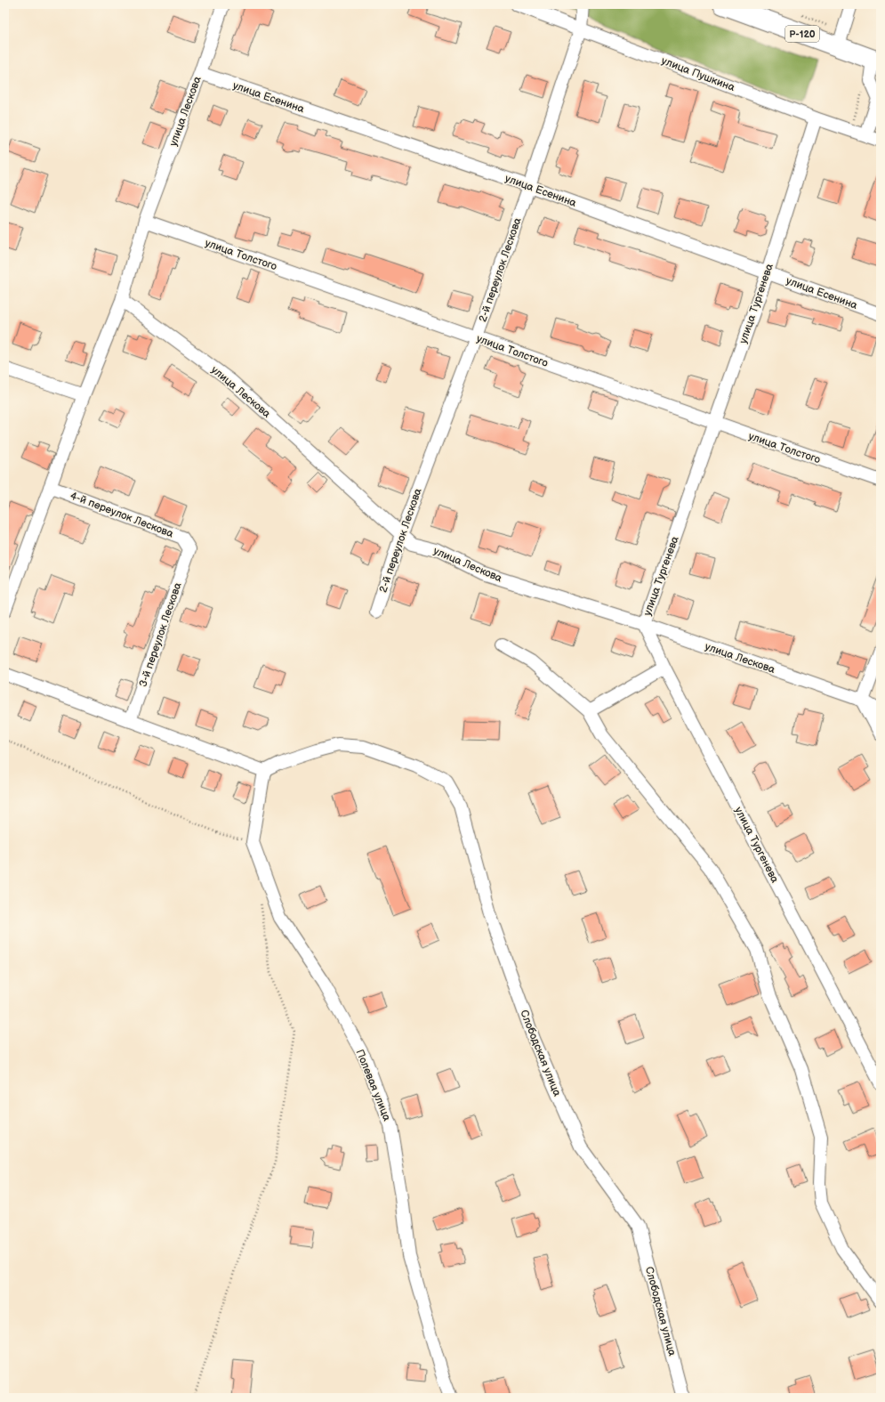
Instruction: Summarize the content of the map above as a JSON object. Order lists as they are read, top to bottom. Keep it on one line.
{"streets":{"main road":["Р-120"],"street":["улица Пушкина","улица Есенина","улица Лескова","улица Толстого","2-й переулок Лескова","улица Тургенева","4-й переулок Лескова","3-й переулок Лескова","Слободская улица","Полевая улица"]},"crossings":[["улица Пушкина","2-й переулок Лескова"],["улица Пушкина","улица Тургенева"],["улица Есенина","улица Лескова"],["улица Есенина","2-й переулок Лескова"],["улица Есенина","улица Тургенева"],["улица Лескова","улица Толстого"],["улица Лескова","2-й переулок Лескова"],["улица Лескова","улица Тургенева"],["улица Лескова","4-й переулок Лескова"],["улица Толстого","2-й переулок Лескова"],["улица Толстого","улица Тургенева"],["4-й переулок Лескова","3-й переулок Лескова"],["Слободская улица","Полевая улица"]]}
